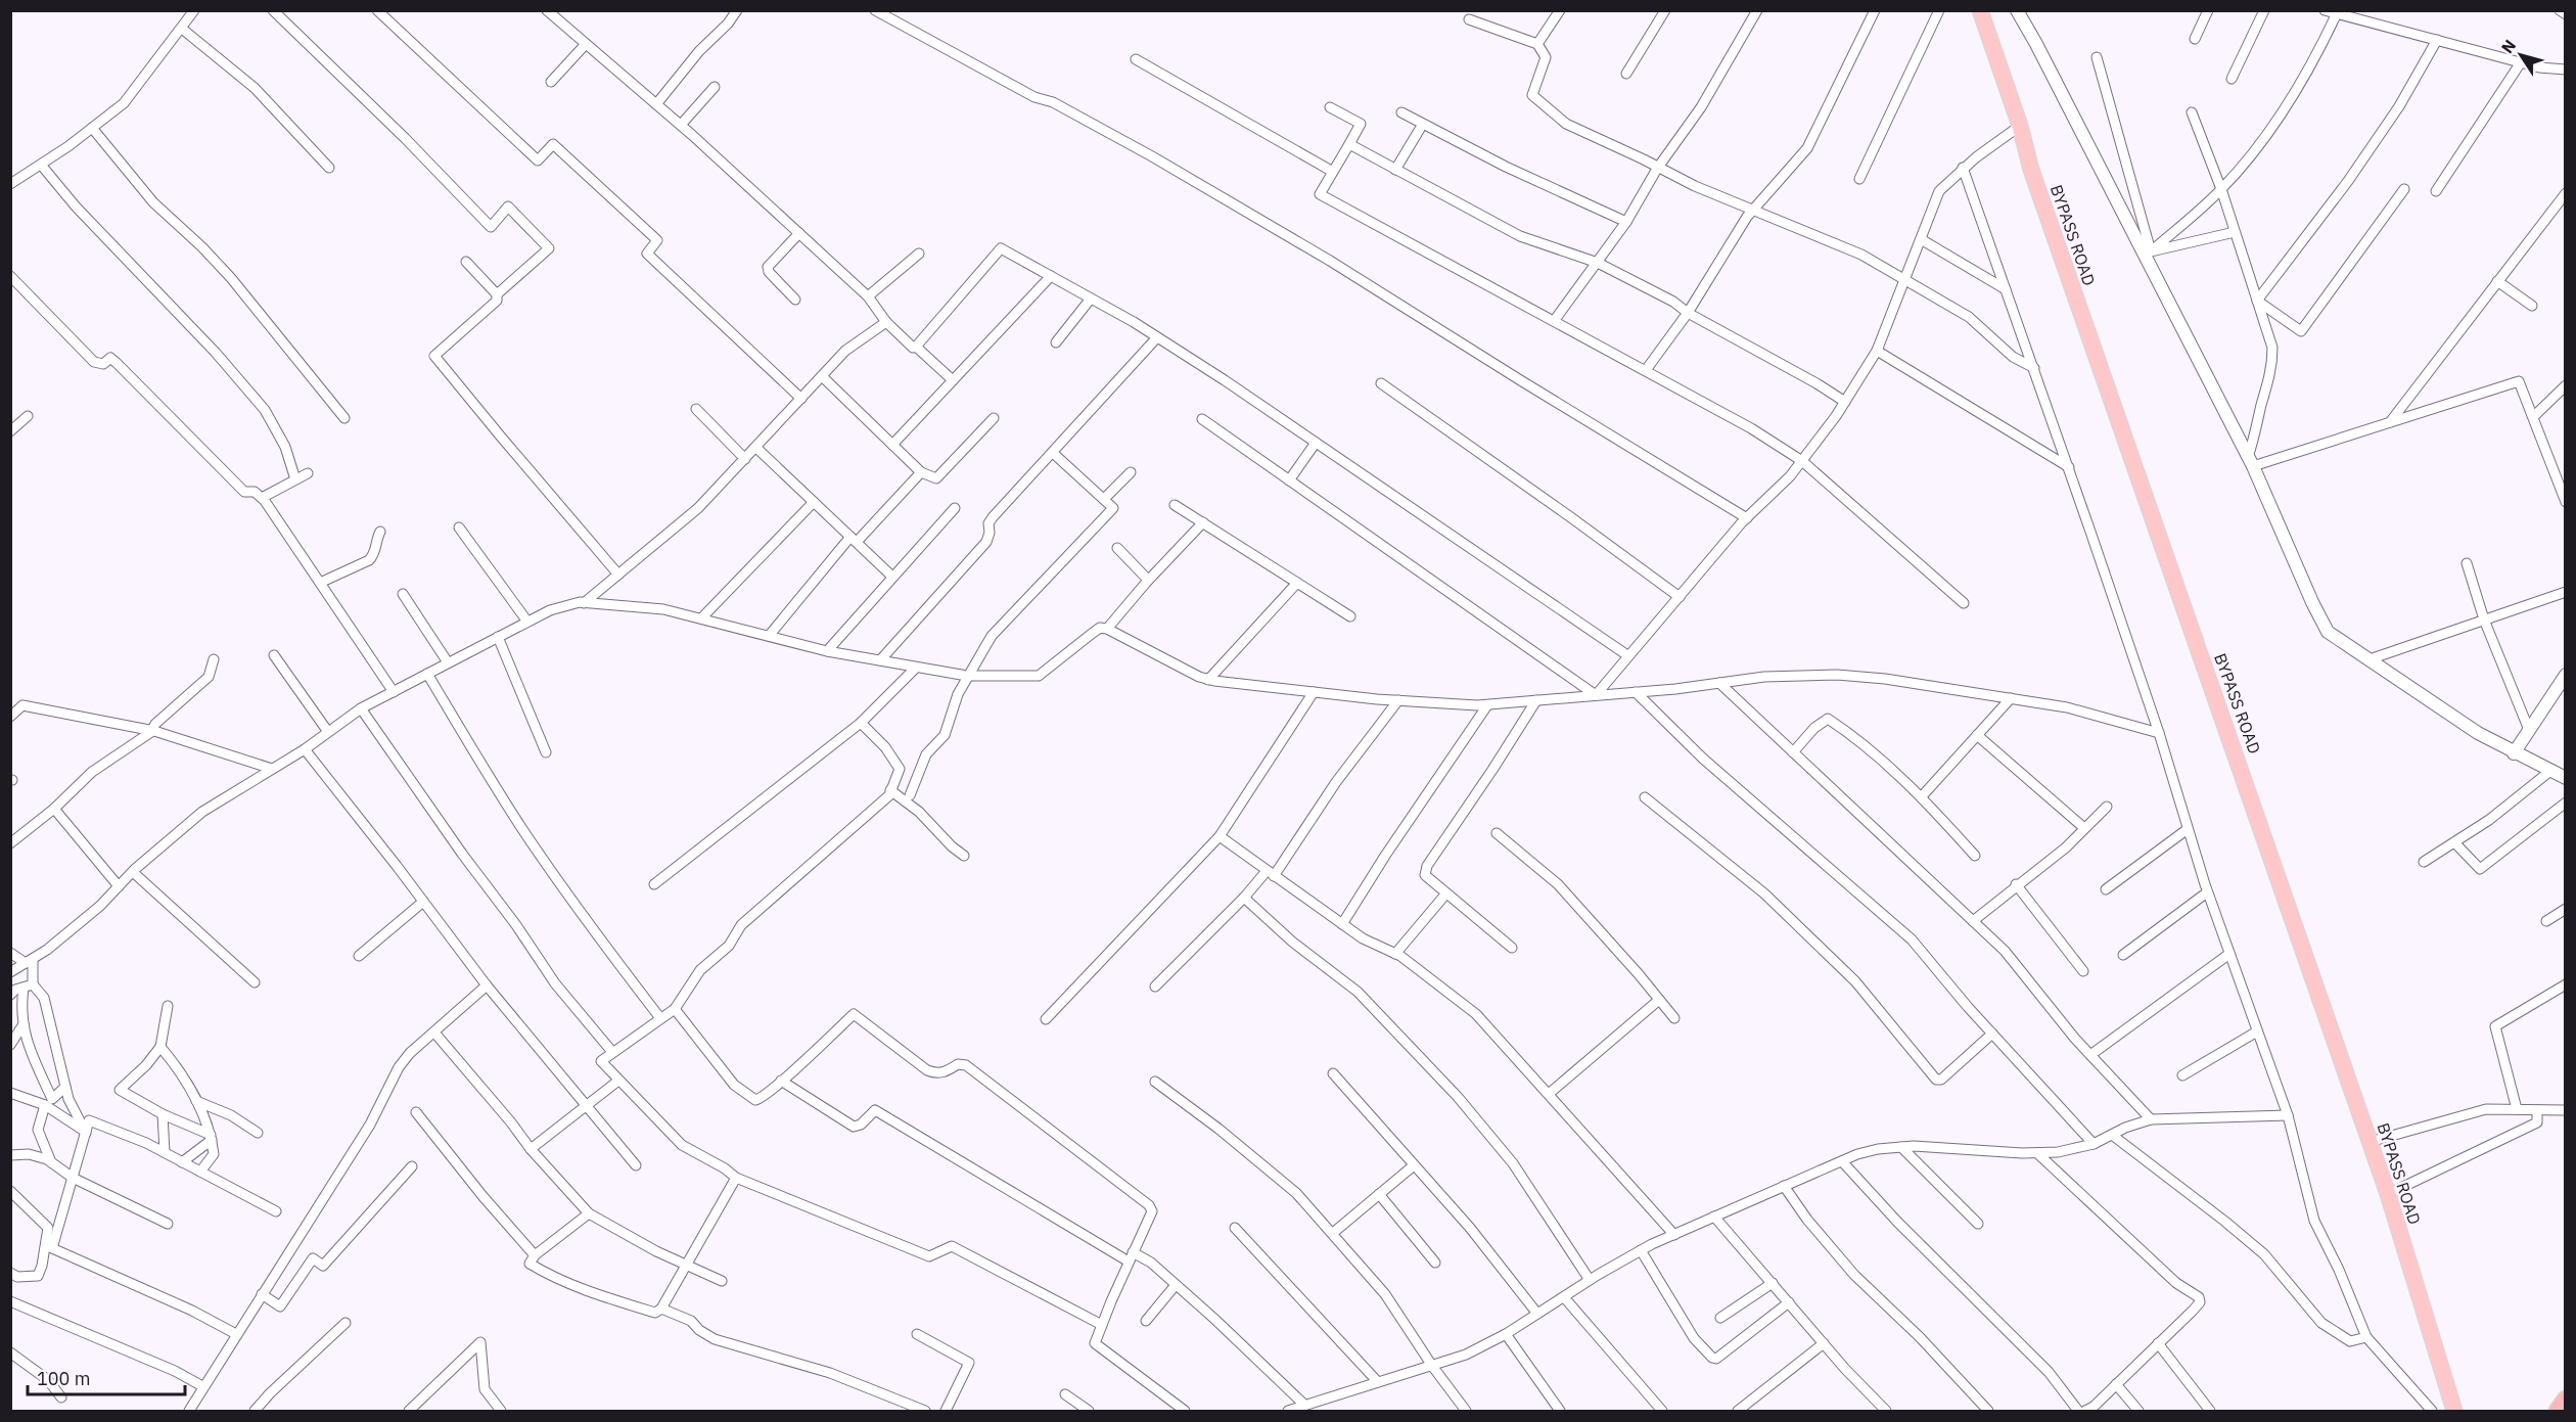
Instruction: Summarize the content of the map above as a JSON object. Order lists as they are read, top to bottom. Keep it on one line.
{"streets":{"main road":["BYPASS ROAD"]},"scale_bar":"100 m","north":"top left"}
